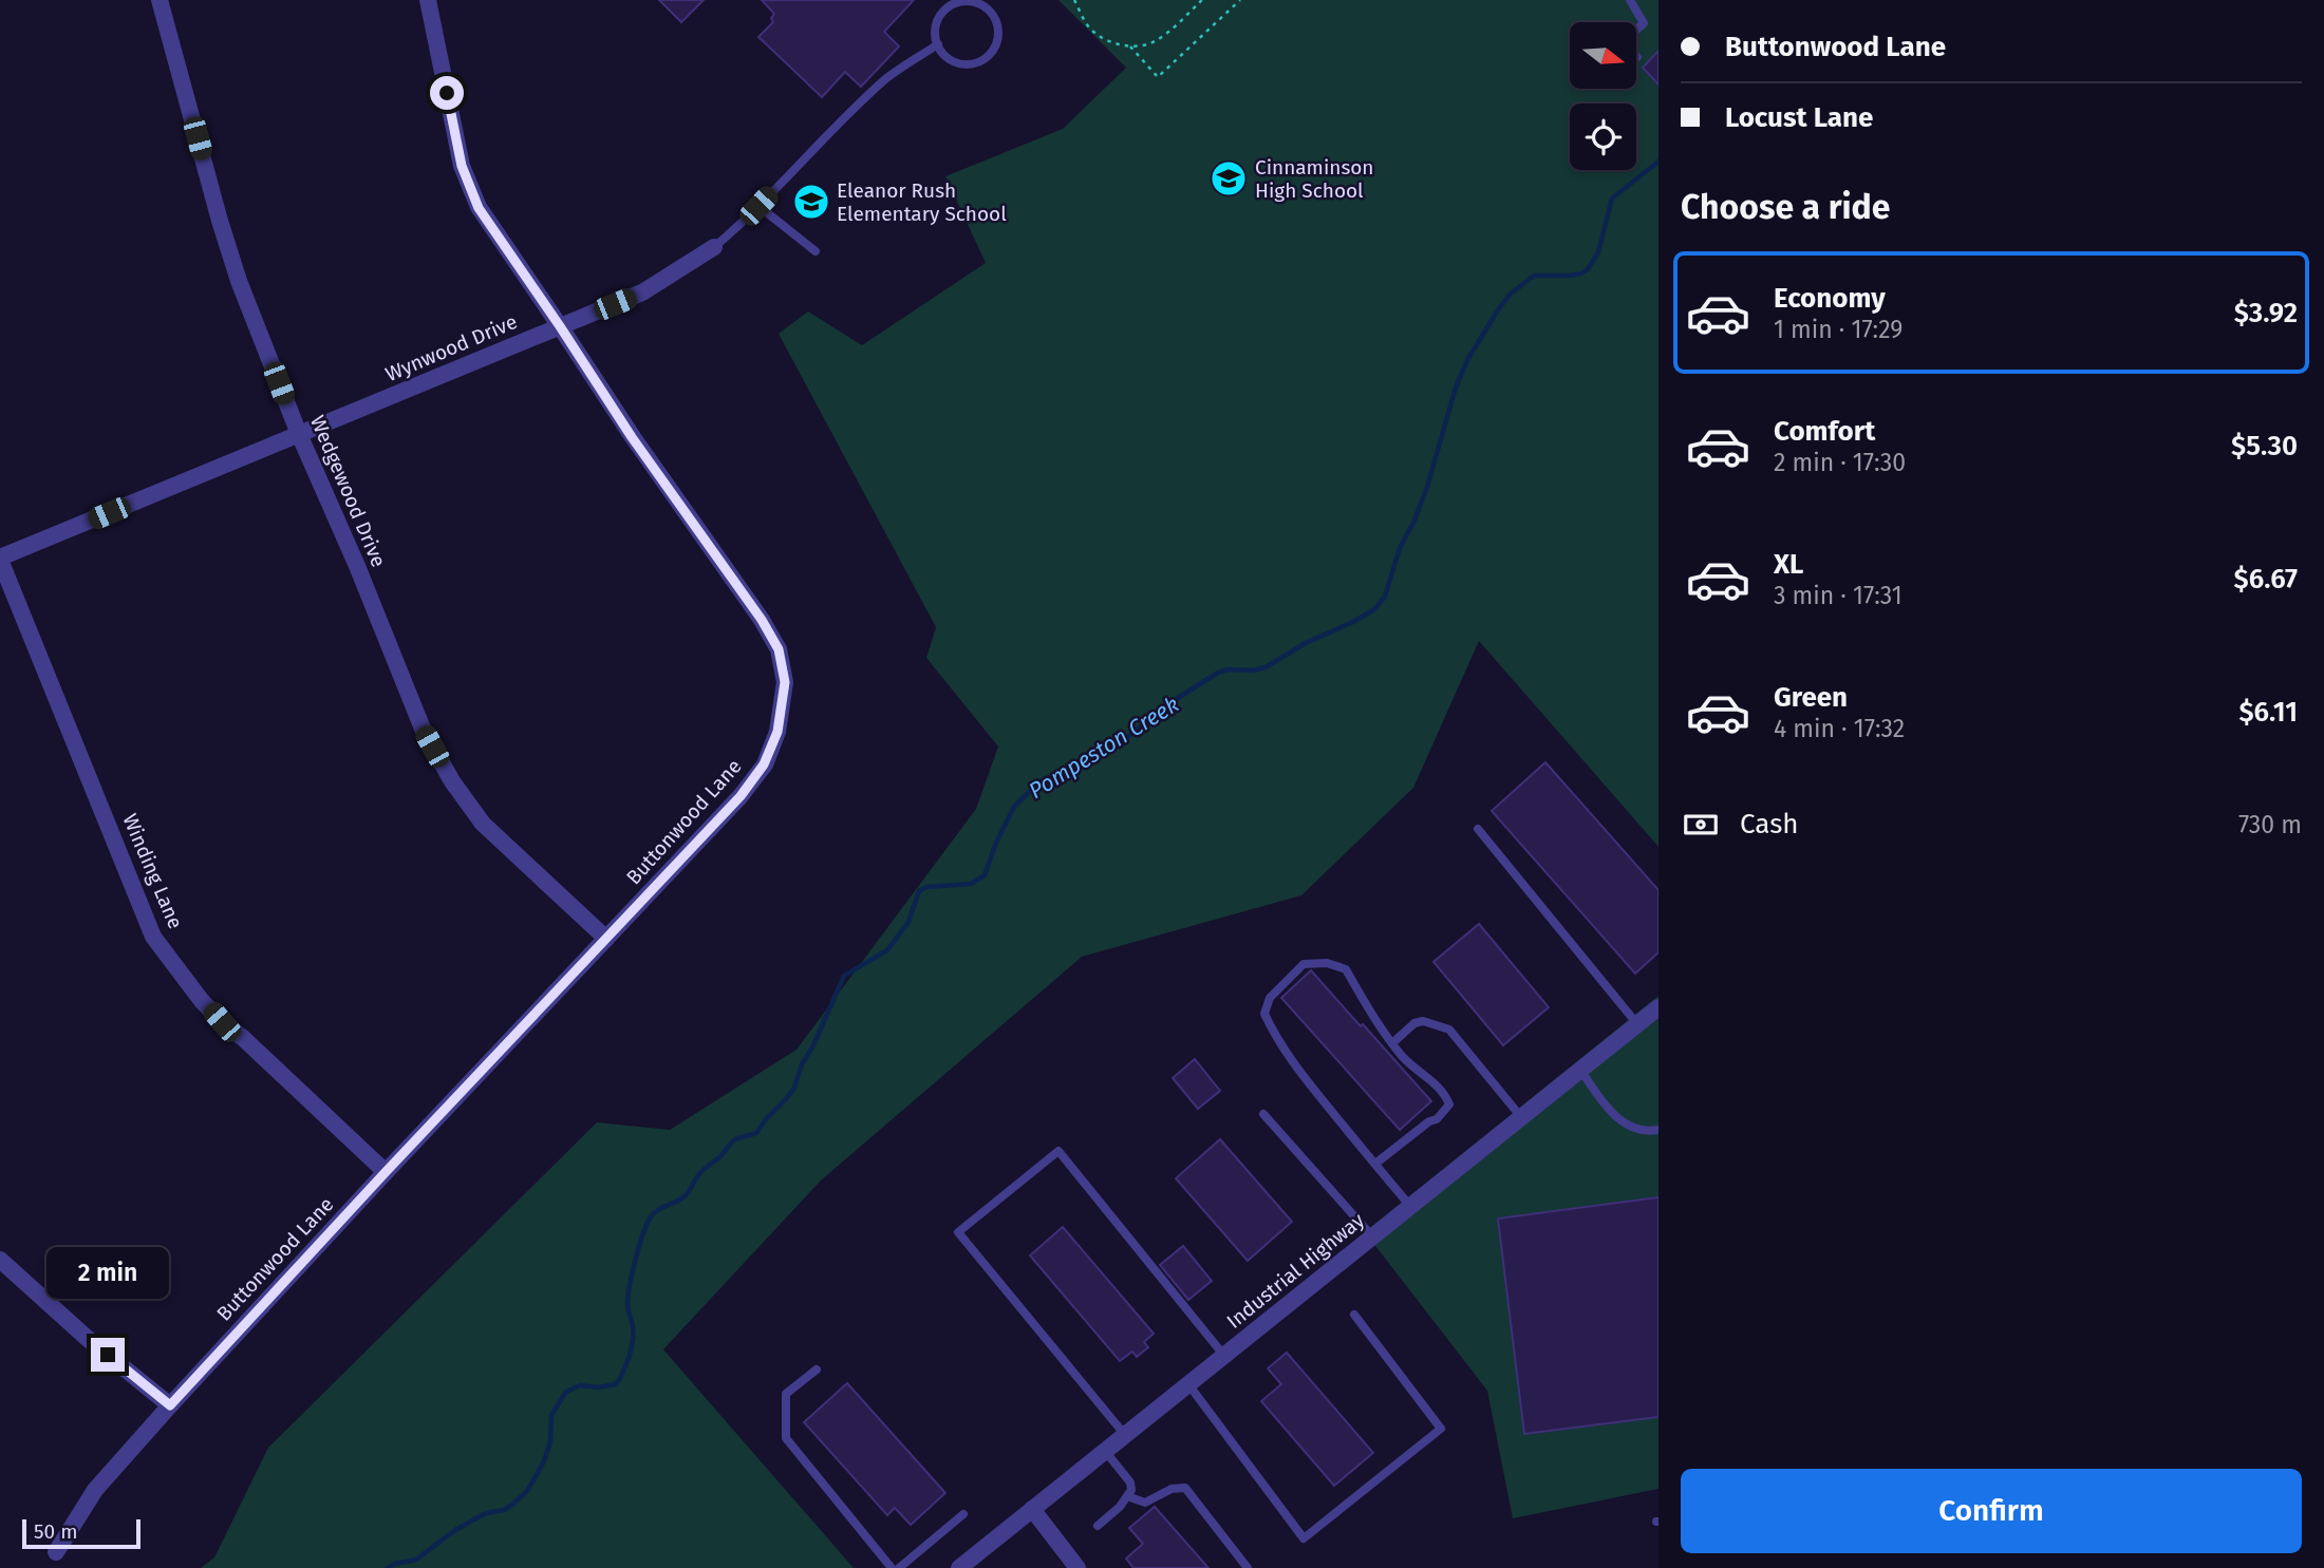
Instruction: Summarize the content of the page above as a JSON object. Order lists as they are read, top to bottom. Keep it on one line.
{"streets":{"street":["Wynwood Drive","Wedgewood Drive","Buttonwood Lane","Winding Lane","Industrial Highway"]},"crossings":[["Wynwood Drive","Wedgewood Drive"],["Wynwood Drive","Buttonwood Lane"],["Wynwood Drive","Winding Lane"],["Wedgewood Drive","Buttonwood Lane"],["Buttonwood Lane","Winding Lane"]],"water":["Pompeston Creek"],"places":{"school or university":["Cinnaminson High School","Eleanor Rush Elementary School"]},"scale_bar":"50 m","north":"right","page":{"banner":["Buttonwood Lane","Locust Lane"],"heading":"Choose a ride","list":[{"name":"Economy","note":"1 min · 17:29","value":"$3.92"},{"name":"Comfort","note":"2 min · 17:30","value":"$5.30"},{"name":"XL","note":"3 min · 17:31","value":"$6.67"},{"name":"Green","note":"4 min · 17:32","value":"$6.11"}],"pay":["Cash","730 m"],"bubble":"2 min","buttons":"Confirm","scale":"50 m"}}
